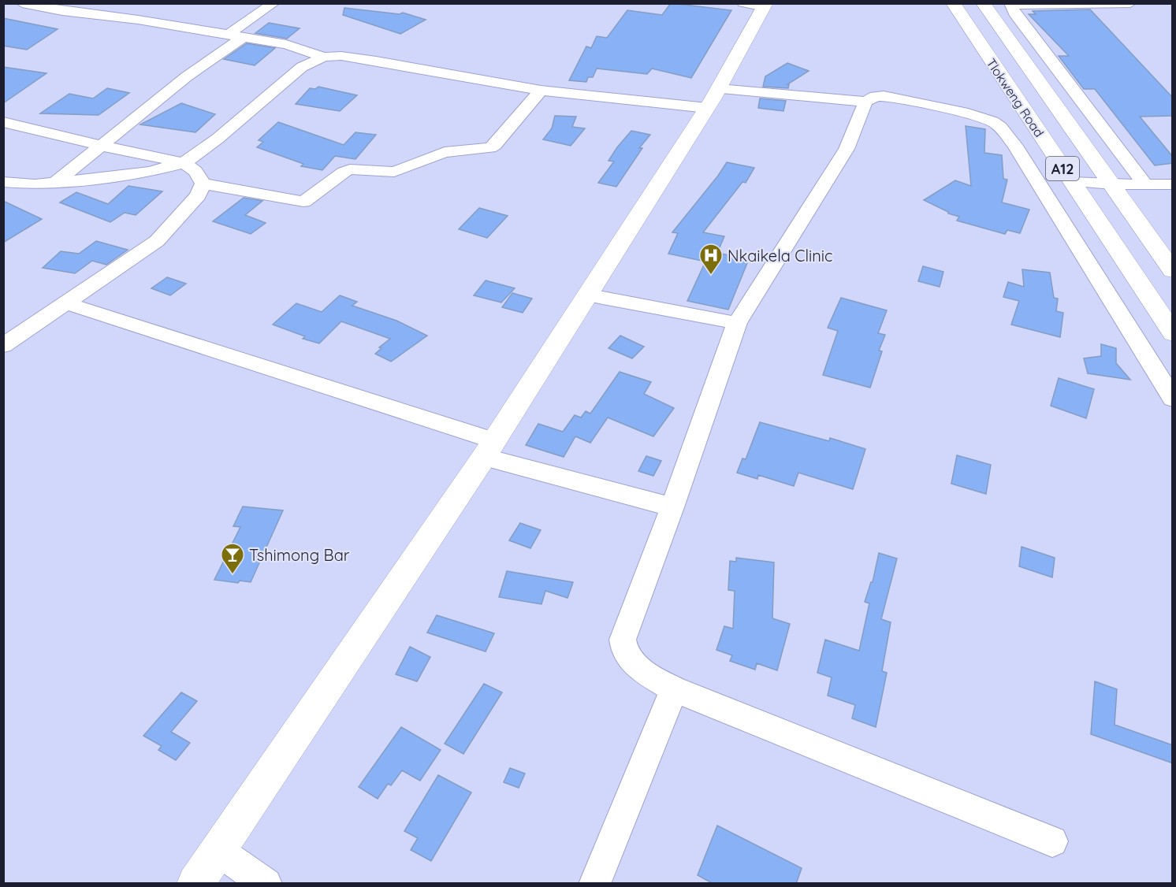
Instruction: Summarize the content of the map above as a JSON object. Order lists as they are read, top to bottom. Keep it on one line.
{"streets":{"main road":["Tlokweng Road","A12"]},"places":{"hospital":["Nkaikela Clinic"],"bar":["Tshimong Bar"]}}
